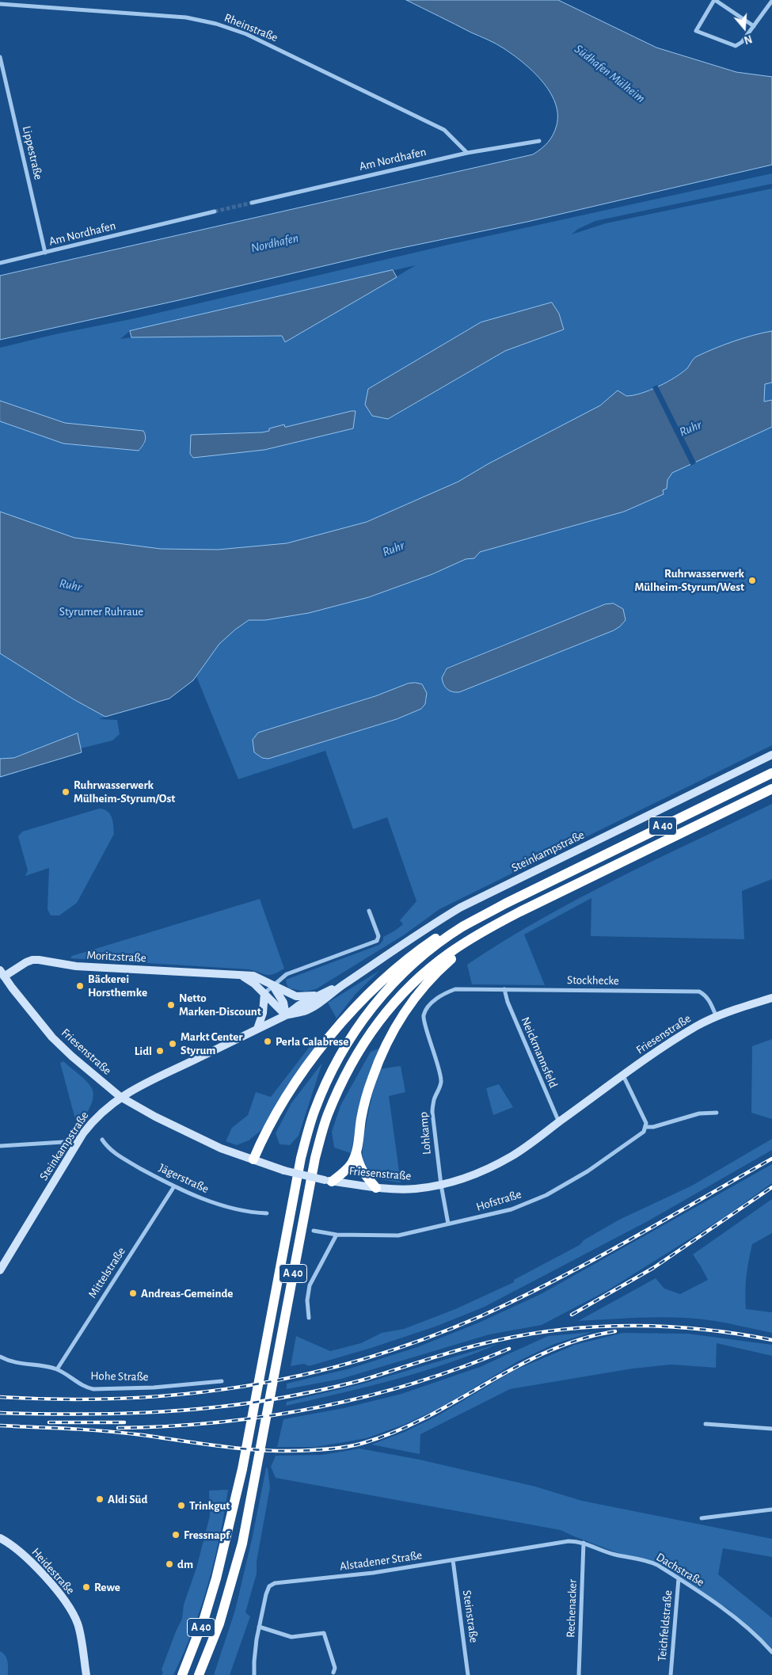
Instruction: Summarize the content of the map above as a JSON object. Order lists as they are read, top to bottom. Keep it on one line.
{"streets":{"highway":["A 40"],"street":["Rheinstraße","Lippestraße","Am Nordhafen","Steinkampstraße","Moritzstraße","Stockhecke","Friesenstraße","Neickmannsfeld","Lohkamp","Jägerstraße","Hofstraße","Mittelstraße","Hohe Straße","Alstadener Straße","Dachstraße","Heidestraße","Rechenacker","Steinstraße","Teichfeldstraße"]},"crossings":[["Rheinstraße","Am Nordhafen"],["Lippestraße","Am Nordhafen"],["Steinkampstraße","Moritzstraße"],["Steinkampstraße","Friesenstraße"],["Moritzstraße","Friesenstraße"],["Stockhecke","Friesenstraße"],["Stockhecke","Neickmannsfeld"],["Stockhecke","Lohkamp"],["Friesenstraße","Neickmannsfeld"],["Friesenstraße","Lohkamp"],["Lohkamp","Hofstraße"],["Jägerstraße","Mittelstraße"],["Mittelstraße","Hohe Straße"],["Alstadener Straße","Dachstraße"],["Alstadener Straße","Steinstraße"],["Dachstraße","Rechenacker"],["Dachstraße","Teichfeldstraße"]],"water":["Südhafen Mülheim","Nordhafen","Ruhr"],"parks":["Styrumer Ruhraue"],"places":["Ruhrwasserwerk Mülheim-Styrum/West","Ruhrwasserwerk Mülheim-Styrum/Ost","Bäckerei Horsthemke","Netto Marken-Discount","Perla Calabrese","Markt Center Styrum","Lidl","Andreas-Gemeinde","Aldi Süd","Trinkgut","Fressnapf","dm","Rewe"],"north":"bottom"}
